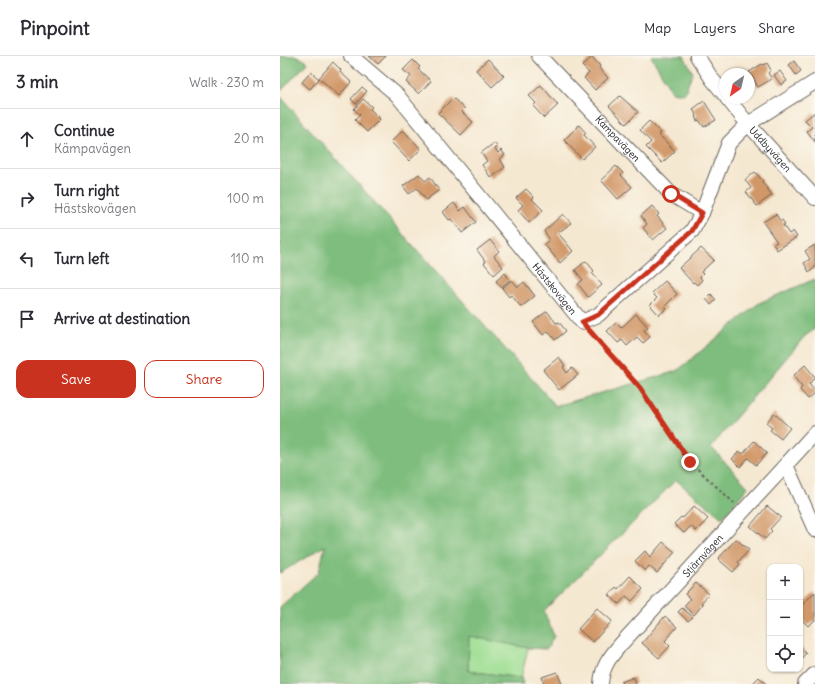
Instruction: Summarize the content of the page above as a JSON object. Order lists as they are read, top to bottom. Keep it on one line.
{"streets":{"street":["Kämpavägen","Uddbyvägen","Hästskovägen","Stjärnvägen"]},"crossings":[["Kämpavägen","Hästskovägen"],["Uddbyvägen","Hästskovägen"]],"north":"bottom left","page":{"header":"Pinpoint","nav":["Map","Layers","Share"],"heading":["3 min","Walk · 230 m"],"list":[["Continue","Kämpavägen","20 m"],["Turn right","Hästskovägen","100 m"],["Turn left","110 m"],"Arrive at destination"],"buttons":["Save","Share"],"map_buttons":["+","−"]}}
